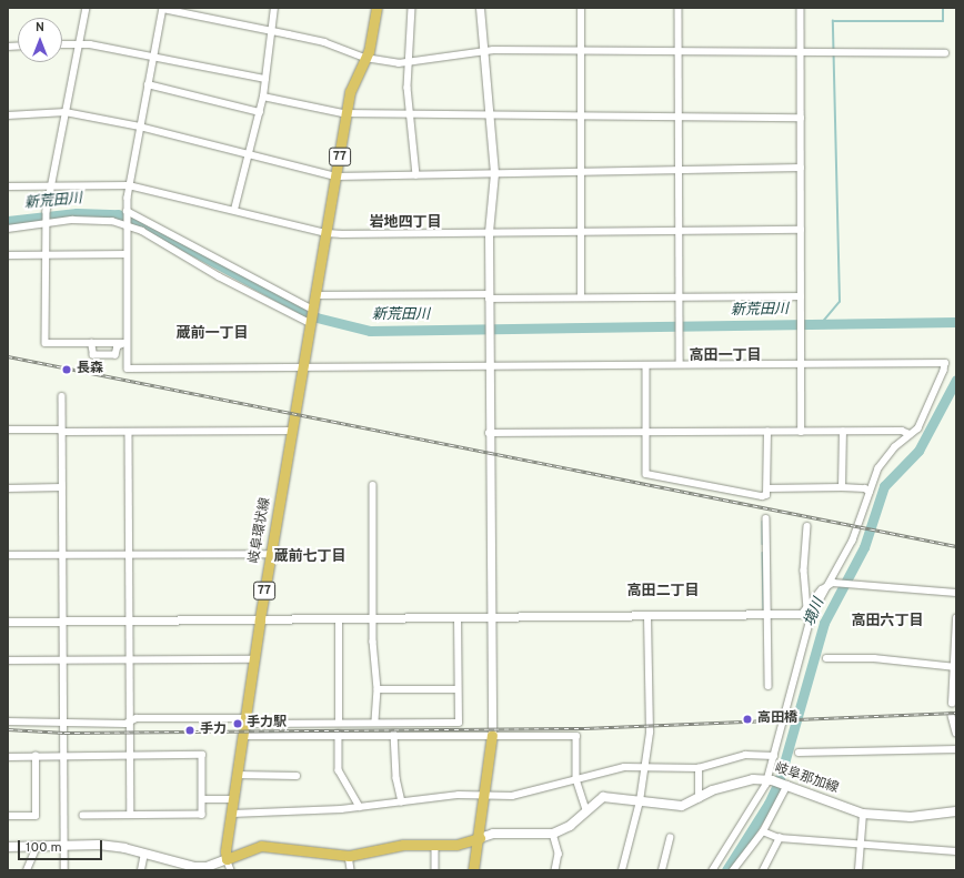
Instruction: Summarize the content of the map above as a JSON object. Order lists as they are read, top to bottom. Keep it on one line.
{"streets":{"main road":["77","岐阜環状線","岐阜那加線"]},"districts":["岩地四丁目","蔵前一丁目","高田一丁目","蔵前七丁目","高田二丁目","高田六丁目"],"water":["新荒田川","境川"],"places":["長森","高田橋","手力駅","手力"],"scale_bar":"100 m","north":"top"}
